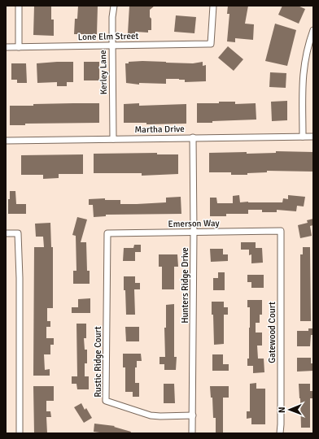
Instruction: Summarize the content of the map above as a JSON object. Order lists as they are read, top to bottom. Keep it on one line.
{"streets":{"street":["Lone Elm Street","Kerley Lane","Martha Drive","Emerson Way","Hunters Ridge Drive","Gatewood Court","Rustic Ridge Court"]},"crossings":[["Lone Elm Street","Kerley Lane"],["Kerley Lane","Martha Drive"],["Martha Drive","Hunters Ridge Drive"],["Emerson Way","Hunters Ridge Drive"],["Emerson Way","Gatewood Court"],["Emerson Way","Rustic Ridge Court"],["Hunters Ridge Drive","Rustic Ridge Court"]],"north":"left"}
